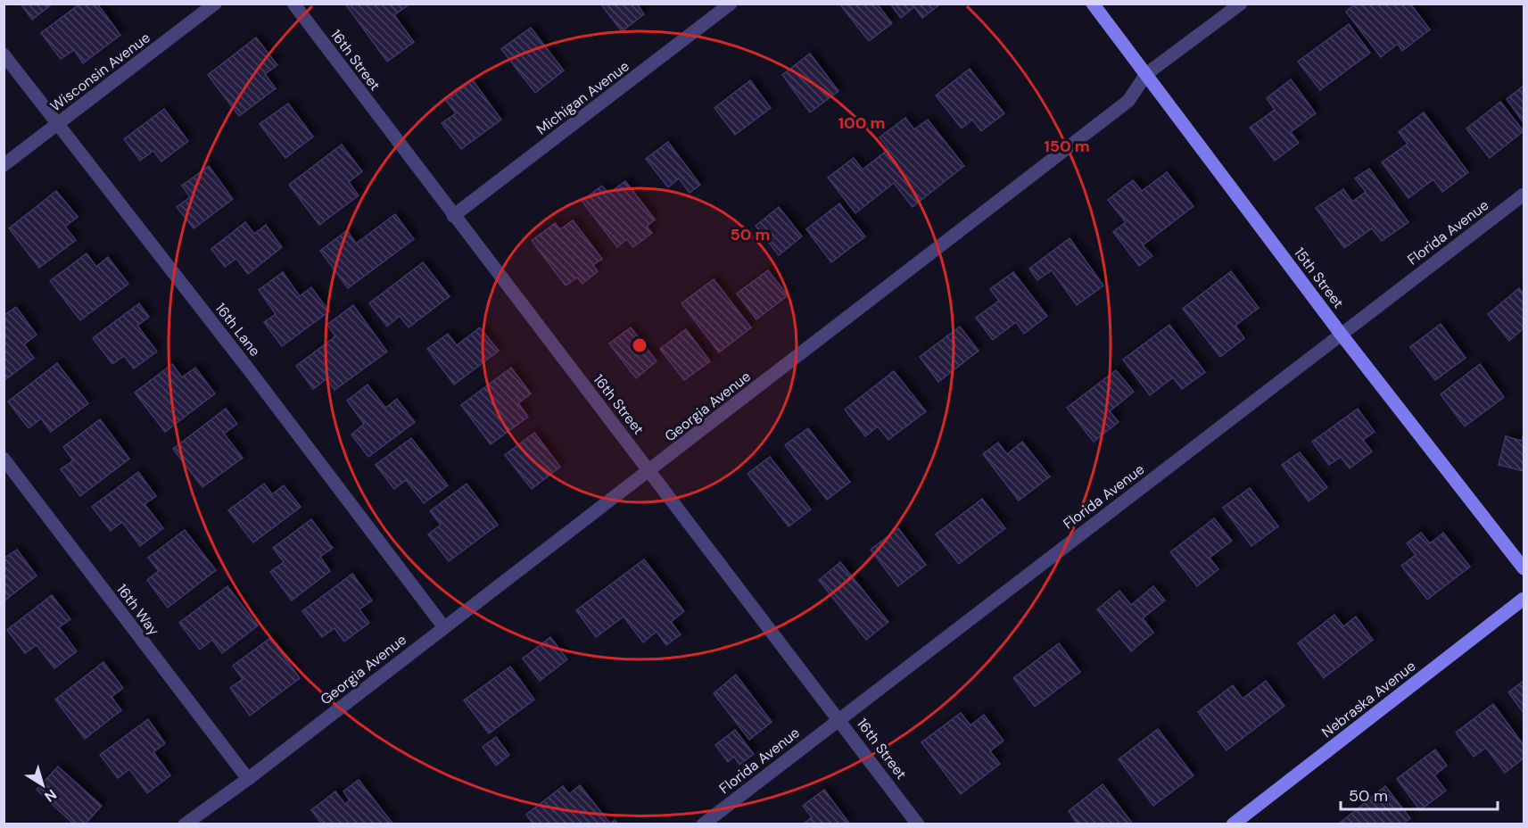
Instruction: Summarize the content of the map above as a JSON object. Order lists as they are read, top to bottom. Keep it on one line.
{"streets":{"street":["16th Street","Wisconsin Avenue","Michigan Avenue","Florida Avenue","15th Street","16th Lane","Georgia Avenue","16th Way","Nebraska Avenue"]},"crossings":[["16th Street","Michigan Avenue"],["16th Street","Florida Avenue"],["16th Street","Georgia Avenue"],["Wisconsin Avenue","16th Lane"],["Florida Avenue","15th Street"],["15th Street","Georgia Avenue"],["16th Lane","Georgia Avenue"],["Georgia Avenue","16th Way"]],"scale_bar":"50 m","north":"bottom right","rings":["100 m","150 m","50 m"]}
